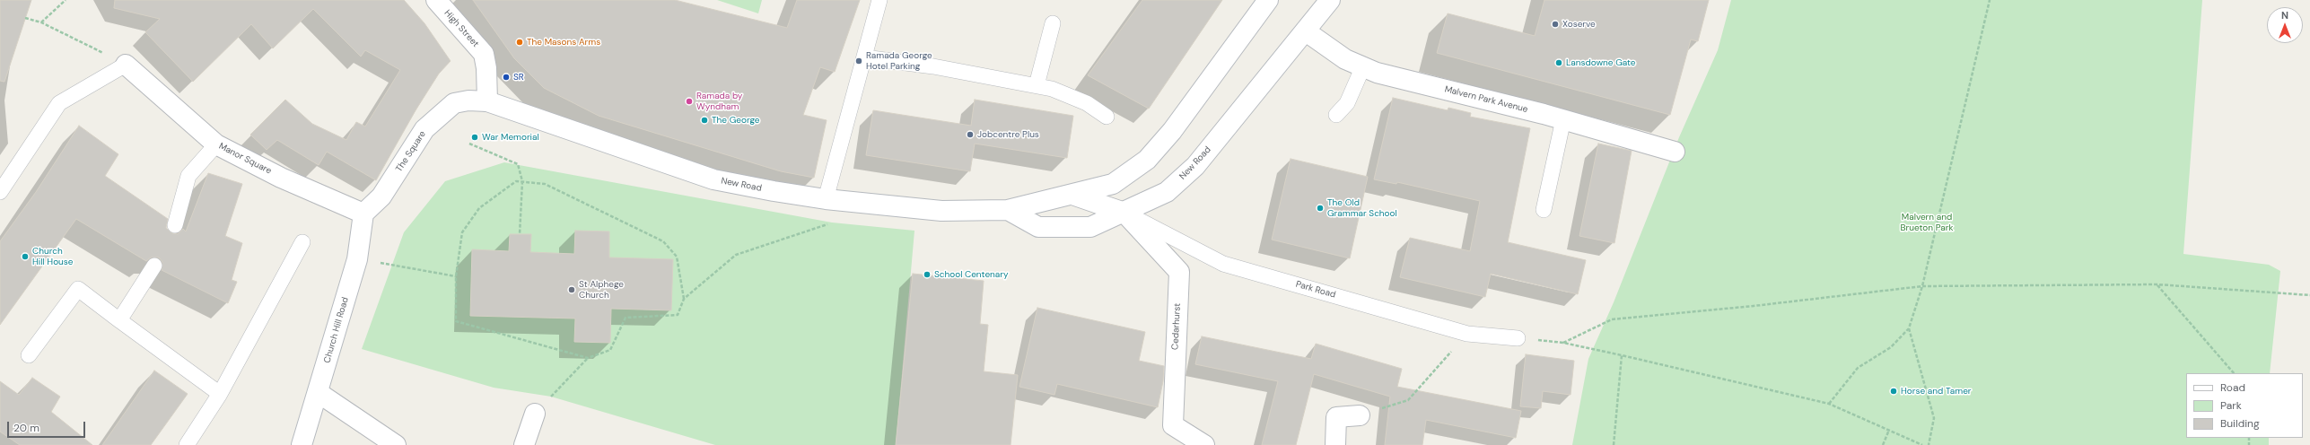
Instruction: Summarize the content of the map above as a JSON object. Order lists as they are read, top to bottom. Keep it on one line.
{"streets":{"street":["High Street","Malvern Park Avenue","The Square","Manor Square","New Road","Cedarhurst","Church Hill Road"],"lane":["Park Road"]},"crossings":[["High Street","The Square"],["High Street","New Road"],["Malvern Park Avenue","New Road"],["The Square","Manor Square"],["The Square","New Road"],["The Square","Church Hill Road"],["Manor Square","Church Hill Road"],["New Road","Park Road"],["New Road","Cedarhurst"],["Park Road","Cedarhurst"]],"parks":["Malvern and Brueton Park"],"places":["Xoserve","The Masons Arms","Ramada George Hotel Parking","Lansdowne Gate","SR","Ramada by Wyndham","The George","Jobcentre Plus","War Memorial","The Old Grammar School","Church Hill House","School Centenary","St Alphege Church","Horse and Tamer"],"legend":["Road","Park","Building"],"scale_bar":"20 m","north":"top"}
